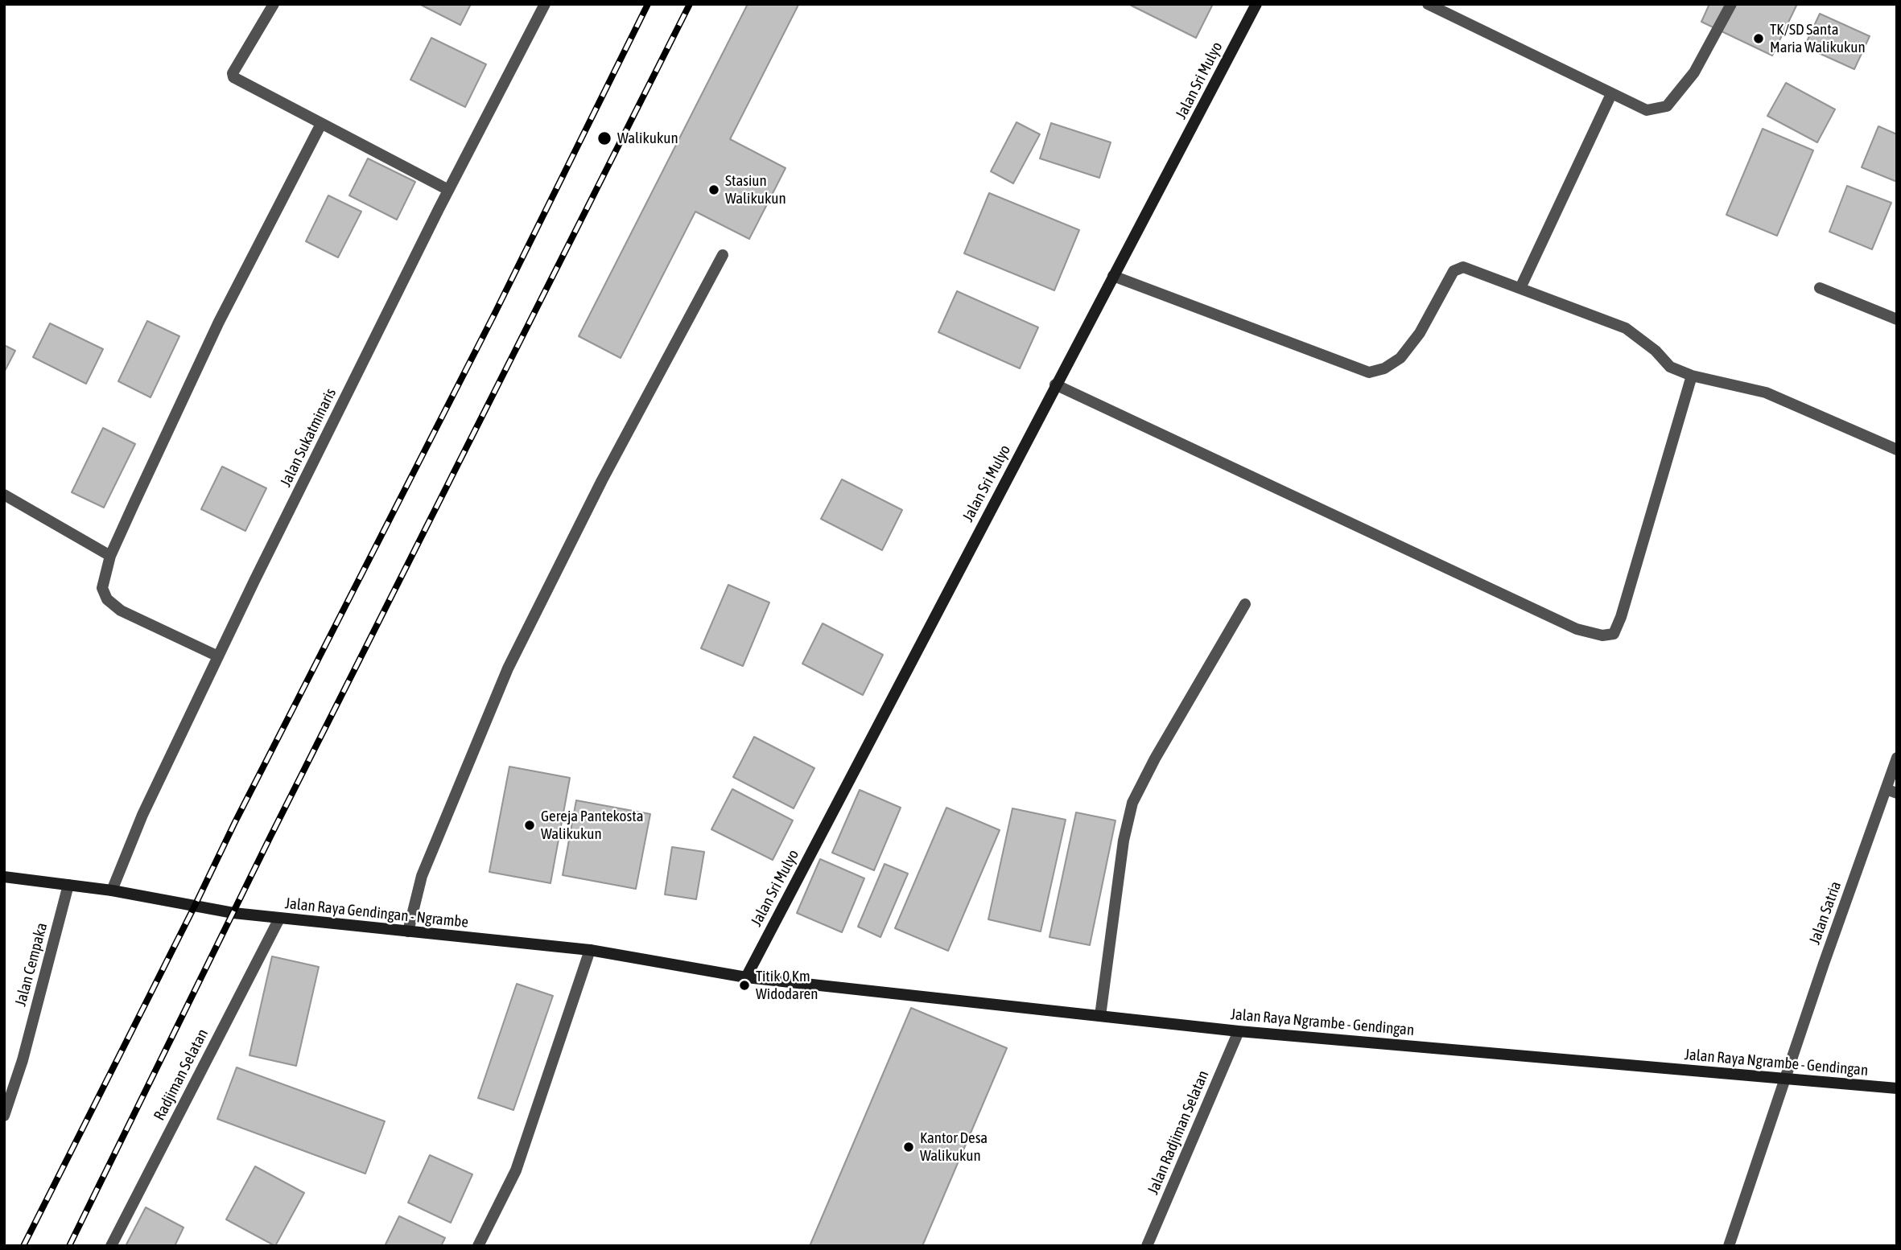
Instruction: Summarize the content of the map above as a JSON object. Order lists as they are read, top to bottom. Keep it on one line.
{"streets":{"main road":["Jalan Sri Mulyo","Jalan Raya Gendingan - Ngrambe","Jalan Raya Ngrambe - Gendingan"],"street":["Jalan Sukatminaris","Jalan Satria","Jalan Cempaka","Radjiman Selatan","Jalan Radjiman Selatan"]},"crossings":[["Jalan Sri Mulyo","Jalan Raya Gendingan - Ngrambe"],["Jalan Sri Mulyo","Jalan Raya Ngrambe - Gendingan"],["Jalan Sukatminaris","Jalan Raya Gendingan - Ngrambe"],["Jalan Raya Gendingan - Ngrambe","Jalan Cempaka"],["Jalan Raya Gendingan - Ngrambe","Jalan Raya Ngrambe - Gendingan"],["Jalan Raya Gendingan - Ngrambe","Radjiman Selatan"],["Jalan Satria","Jalan Raya Ngrambe - Gendingan"],["Jalan Raya Ngrambe - Gendingan","Jalan Radjiman Selatan"]],"places":["TK/SD Santa Maria Walikukun","Walikukun","Stasiun Walikukun","Gereja Pantekosta Walikukun","Titik 0 Km Widodaren","Kantor Desa Walikukun"]}
